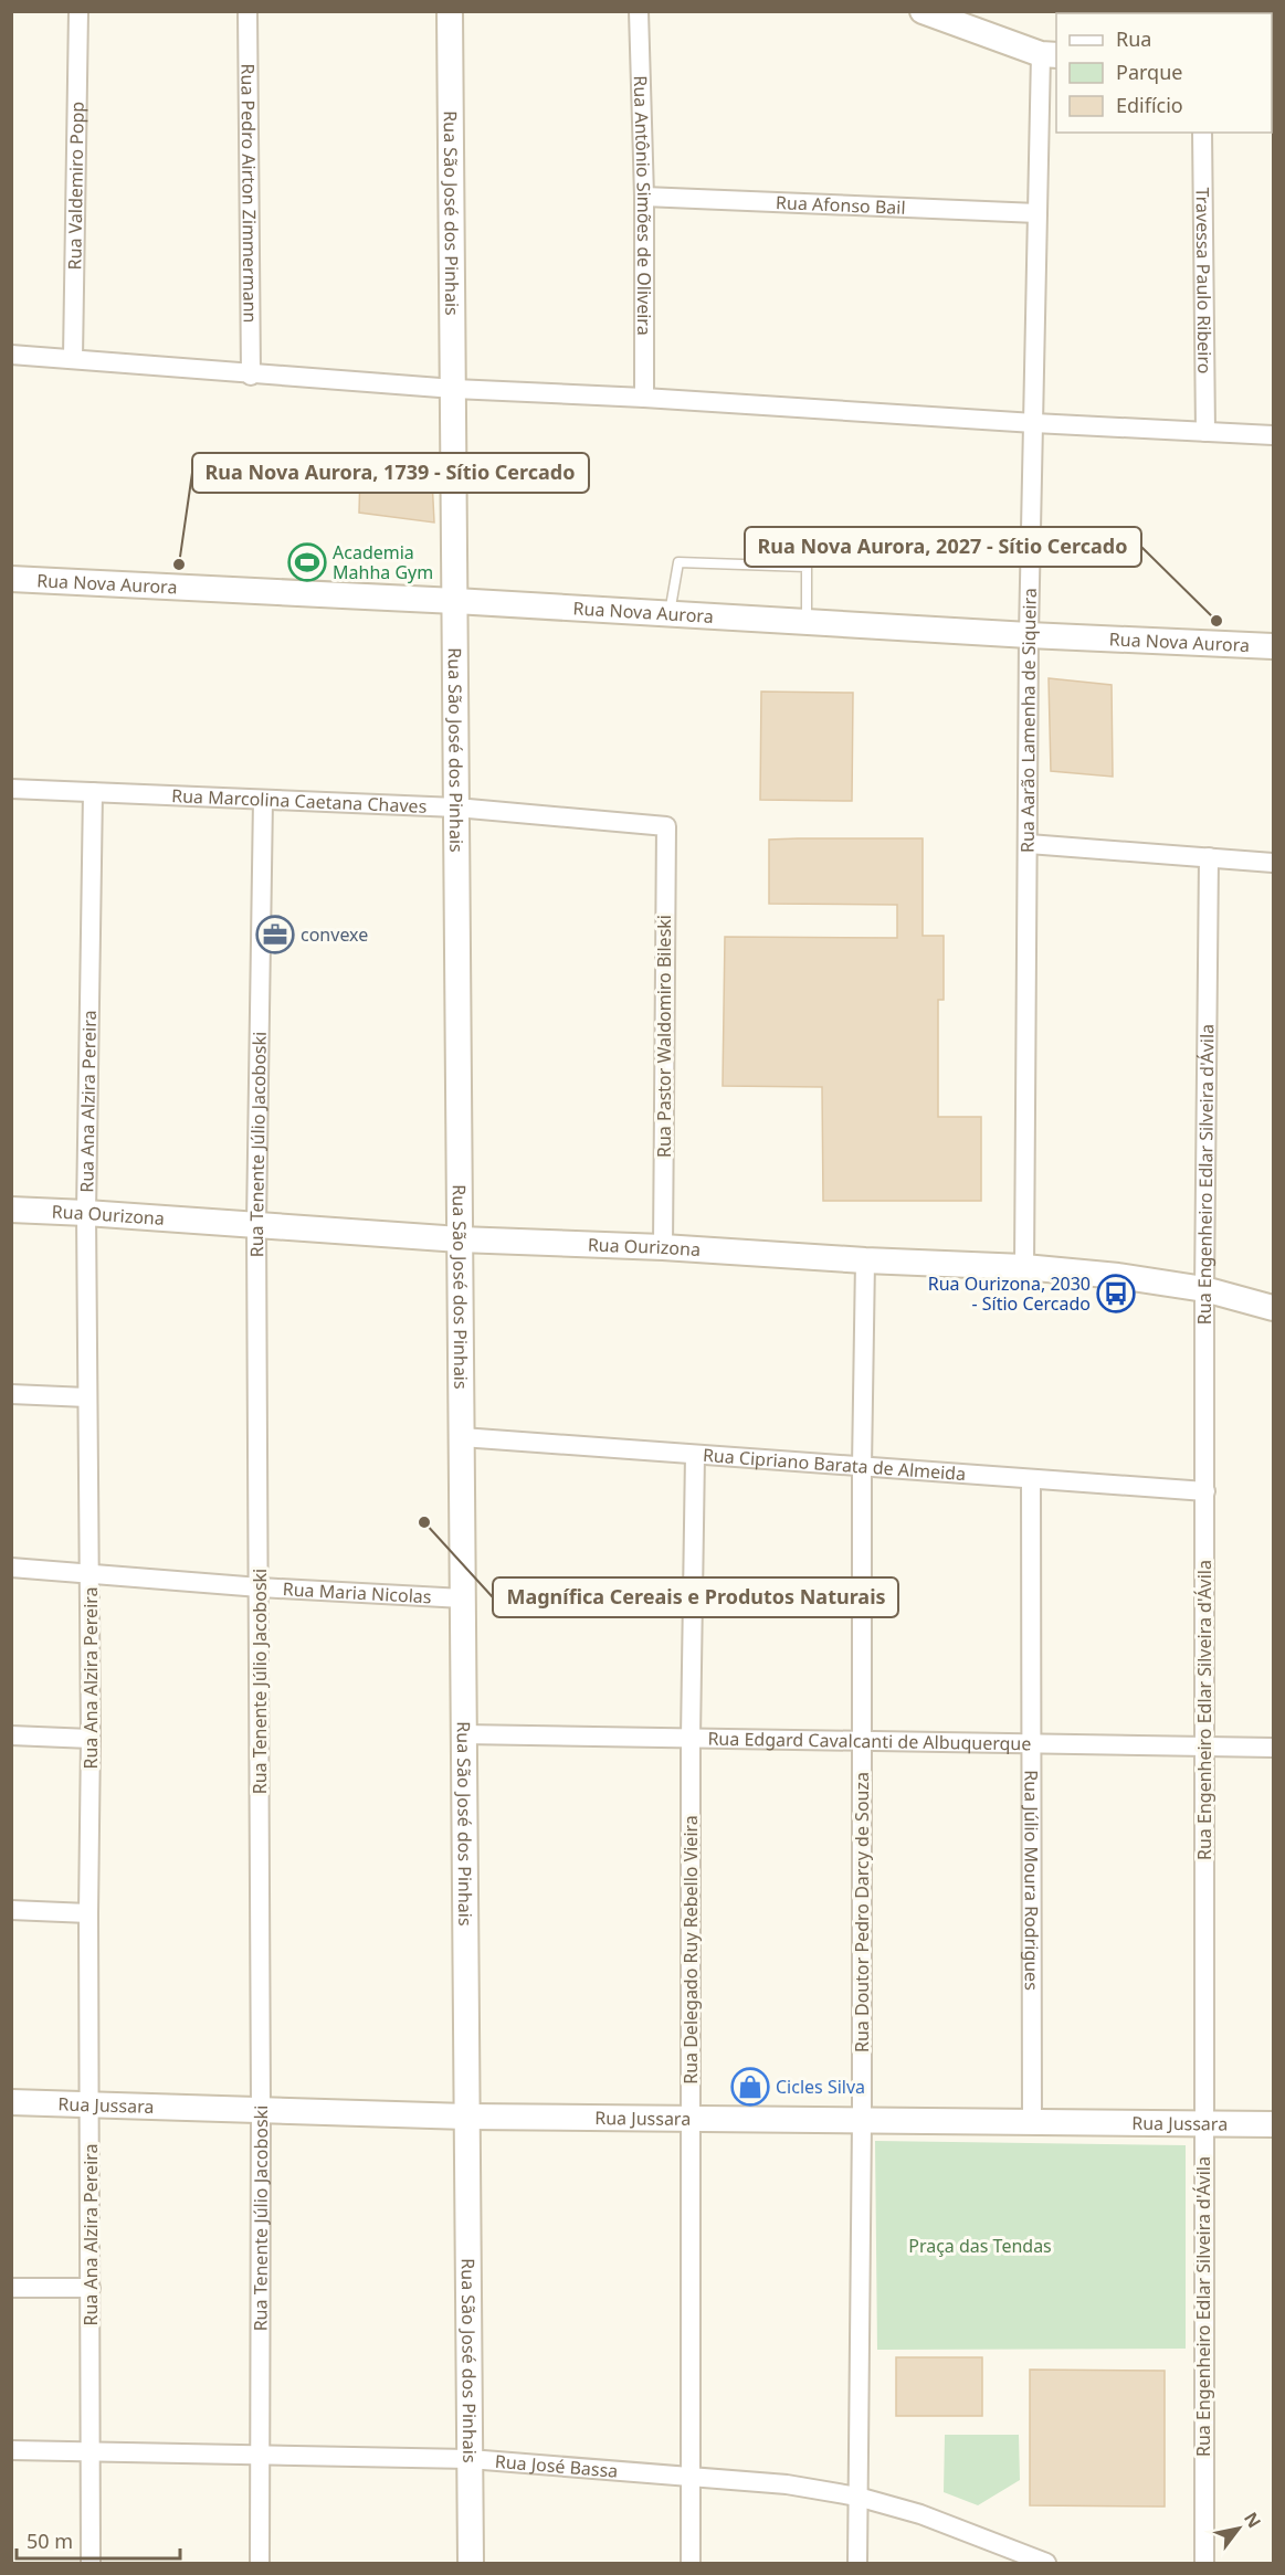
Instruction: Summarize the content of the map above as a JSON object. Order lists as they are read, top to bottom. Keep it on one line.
{"streets":{"street":["Rua Valdemiro Popp","Rua Pedro Airton Zimmermann","Rua Antônio Simões de Oliveira","Rua Afonso Bail","Rua São José dos Pinhais","Travessa Paulo Ribeiro","Rua Nova Aurora","Rua Aarão Lamenha de Siqueira","Rua Marcolina Caetana Chaves","Rua Pastor Waldomiro Bileski","Rua Ana Alzira Pereira","Rua Tenente Júlio Jacoboski","Rua Engenheiro Edlar Silveira d'Ávila","Rua Ourizona","Rua Cipriano Barata de Almeida","Rua Maria Nicolas","Rua Edgard Cavalcanti de Albuquerque","Rua Júlio Moura Rodrigues","Rua Doutor Pedro Darcy de Souza","Rua Delegado Ruy Rebello Vieira","Rua Jussara","Rua José Bassa"]},"crossings":[["Rua Antônio Simões de Oliveira","Rua Afonso Bail"],["Rua Afonso Bail","Rua Aarão Lamenha de Siqueira"],["Rua São José dos Pinhais","Rua Nova Aurora"],["Rua São José dos Pinhais","Rua Marcolina Caetana Chaves"],["Rua São José dos Pinhais","Rua Ourizona"],["Rua São José dos Pinhais","Rua Cipriano Barata de Almeida"],["Rua São José dos Pinhais","Rua Maria Nicolas"],["Rua São José dos Pinhais","Rua Edgard Cavalcanti de Albuquerque"],["Rua São José dos Pinhais","Rua Jussara"],["Rua São José dos Pinhais","Rua José Bassa"],["Rua Nova Aurora","Rua Aarão Lamenha de Siqueira"],["Rua Aarão Lamenha de Siqueira","Rua Ourizona"],["Rua Marcolina Caetana Chaves","Rua Pastor Waldomiro Bileski"],["Rua Marcolina Caetana Chaves","Rua Ana Alzira Pereira"],["Rua Marcolina Caetana Chaves","Rua Tenente Júlio Jacoboski"],["Rua Pastor Waldomiro Bileski","Rua Ourizona"],["Rua Ana Alzira Pereira","Rua Ourizona"],["Rua Ana Alzira Pereira","Rua Maria Nicolas"],["Rua Ana Alzira Pereira","Rua Jussara"],["Rua Ana Alzira Pereira","Rua José Bassa"],["Rua Tenente Júlio Jacoboski","Rua Ourizona"],["Rua Tenente Júlio Jacoboski","Rua Maria Nicolas"],["Rua Tenente Júlio Jacoboski","Rua Jussara"],["Rua Tenente Júlio Jacoboski","Rua José Bassa"],["Rua Engenheiro Edlar Silveira d'Ávila","Rua Ourizona"],["Rua Engenheiro Edlar Silveira d'Ávila","Rua Cipriano Barata de Almeida"],["Rua Engenheiro Edlar Silveira d'Ávila","Rua Edgard Cavalcanti de Albuquerque"],["Rua Engenheiro Edlar Silveira d'Ávila","Rua Jussara"],["Rua Ourizona","Rua Doutor Pedro Darcy de Souza"],["Rua Cipriano Barata de Almeida","Rua Júlio Moura Rodrigues"],["Rua Cipriano Barata de Almeida","Rua Doutor Pedro Darcy de Souza"],["Rua Cipriano Barata de Almeida","Rua Delegado Ruy Rebello Vieira"],["Rua Edgard Cavalcanti de Albuquerque","Rua Júlio Moura Rodrigues"],["Rua Edgard Cavalcanti de Albuquerque","Rua Doutor Pedro Darcy de Souza"],["Rua Edgard Cavalcanti de Albuquerque","Rua Delegado Ruy Rebello Vieira"],["Rua Júlio Moura Rodrigues","Rua Jussara"],["Rua Doutor Pedro Darcy de Souza","Rua Jussara"],["Rua Doutor Pedro Darcy de Souza","Rua José Bassa"],["Rua Delegado Ruy Rebello Vieira","Rua Jussara"],["Rua Delegado Ruy Rebello Vieira","Rua José Bassa"]],"parks":["Praça das Tendas"],"places":{"sports":["Academia Mahha Gym"],"other":["Rua Nova Aurora, 1739 - Sítio Cercado","Rua Nova Aurora, 2027 - Sítio Cercado","Magnífica Cereais e Produtos Naturais"],"office":["convexe"],"bus stop":["Rua Ourizona, 2030 - Sítio Cercado"],"shop":["Cicles Silva"]},"legend":["Rua","Parque","Edifício"],"scale_bar":"50 m","north":"top right"}
